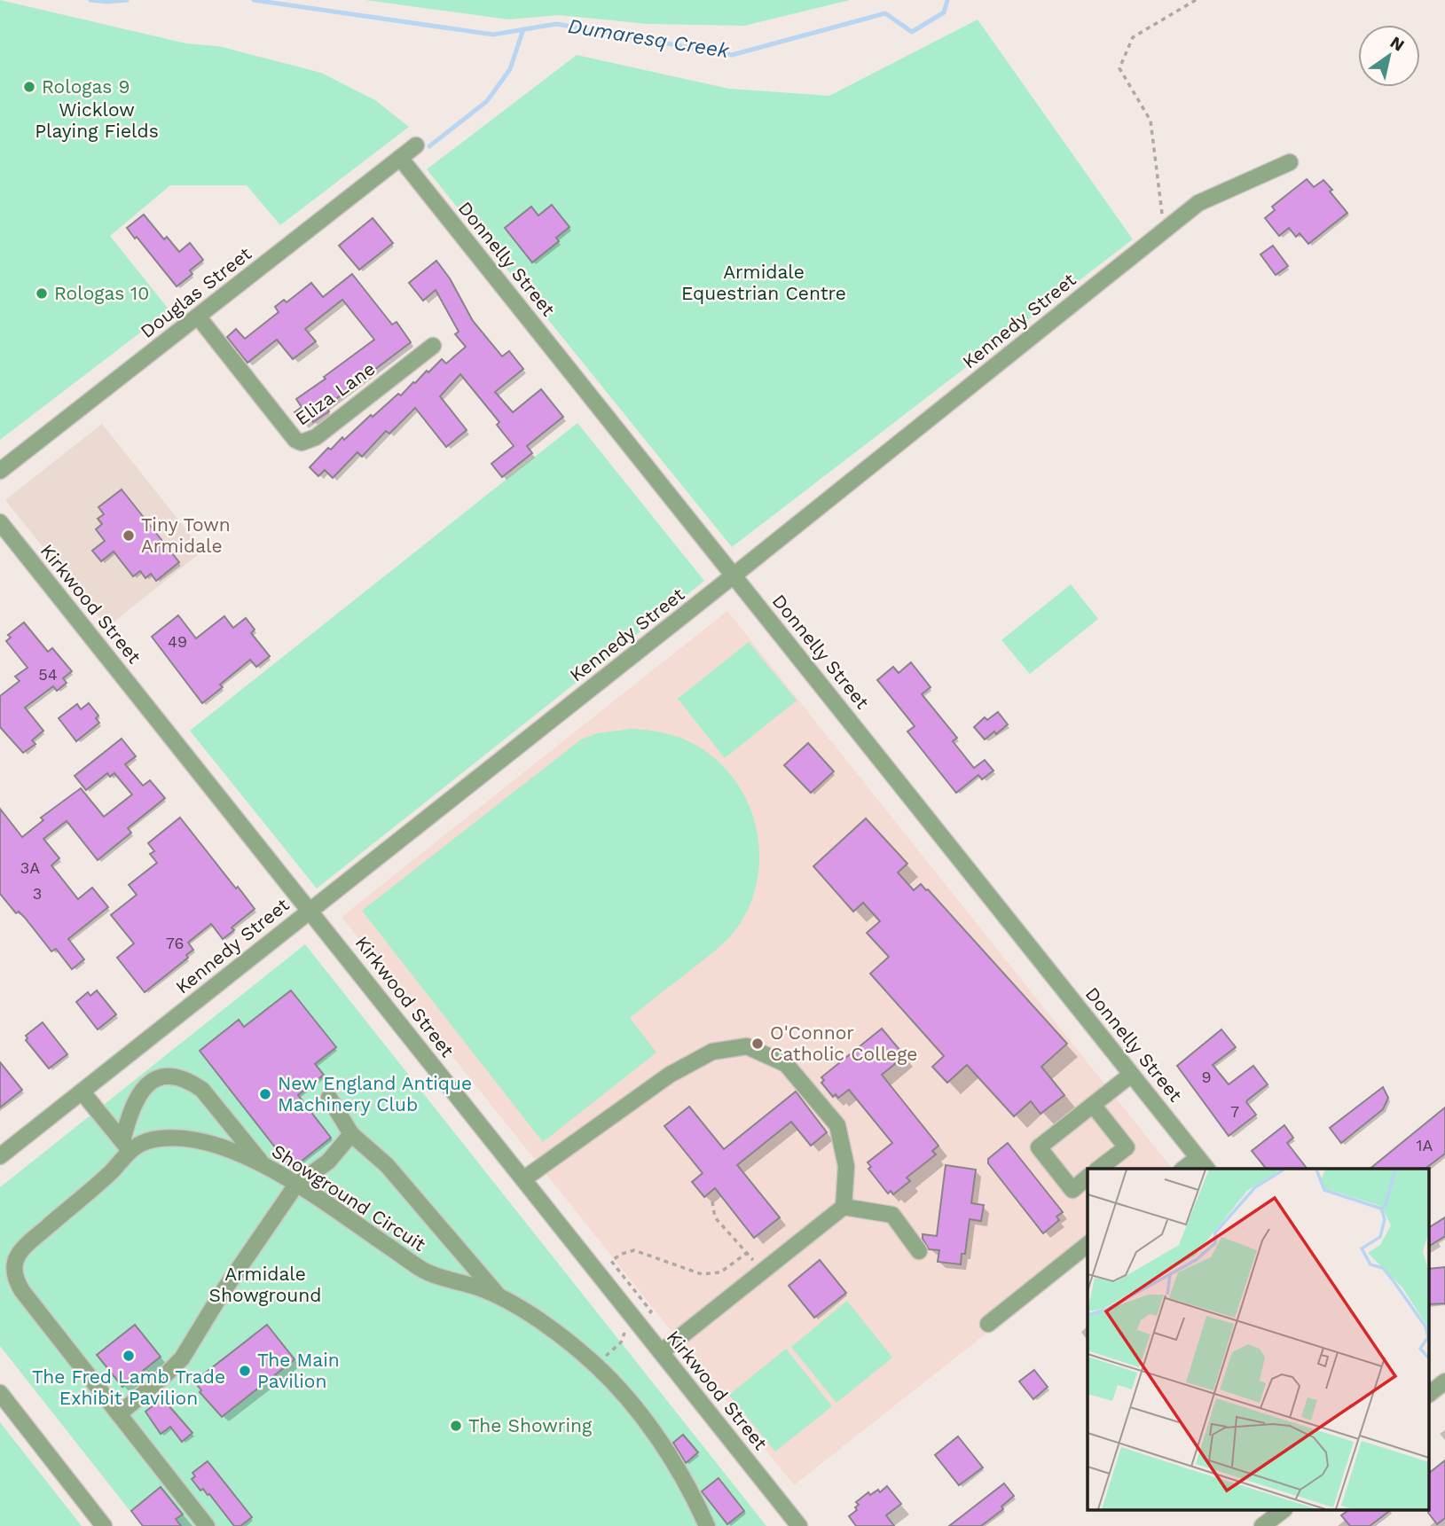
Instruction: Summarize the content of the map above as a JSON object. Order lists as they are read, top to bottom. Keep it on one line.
{"streets":{"street":["Donnelly Street","Douglas Street","Kennedy Street","Eliza Lane","Kirkwood Street","Showground Circuit"]},"crossings":[["Donnelly Street","Douglas Street"],["Donnelly Street","Kennedy Street"],["Douglas Street","Eliza Lane"],["Kennedy Street","Kirkwood Street"]],"water":["Dumaresq Creek"],"parks":["Wicklow Playing Fields","Armidale Equestrian Centre","Armidale Showground"],"places":["Rologas 9","Rologas 10","Tiny Town Armidale","O'Connor Catholic College","New England Antique Machinery Club","The Fred Lamb Trade Exhibit Pavilion","The Main Pavilion","The Showring"],"house_numbers":["49","54","3A","3","76","9","7","1A"],"north":"top right"}
